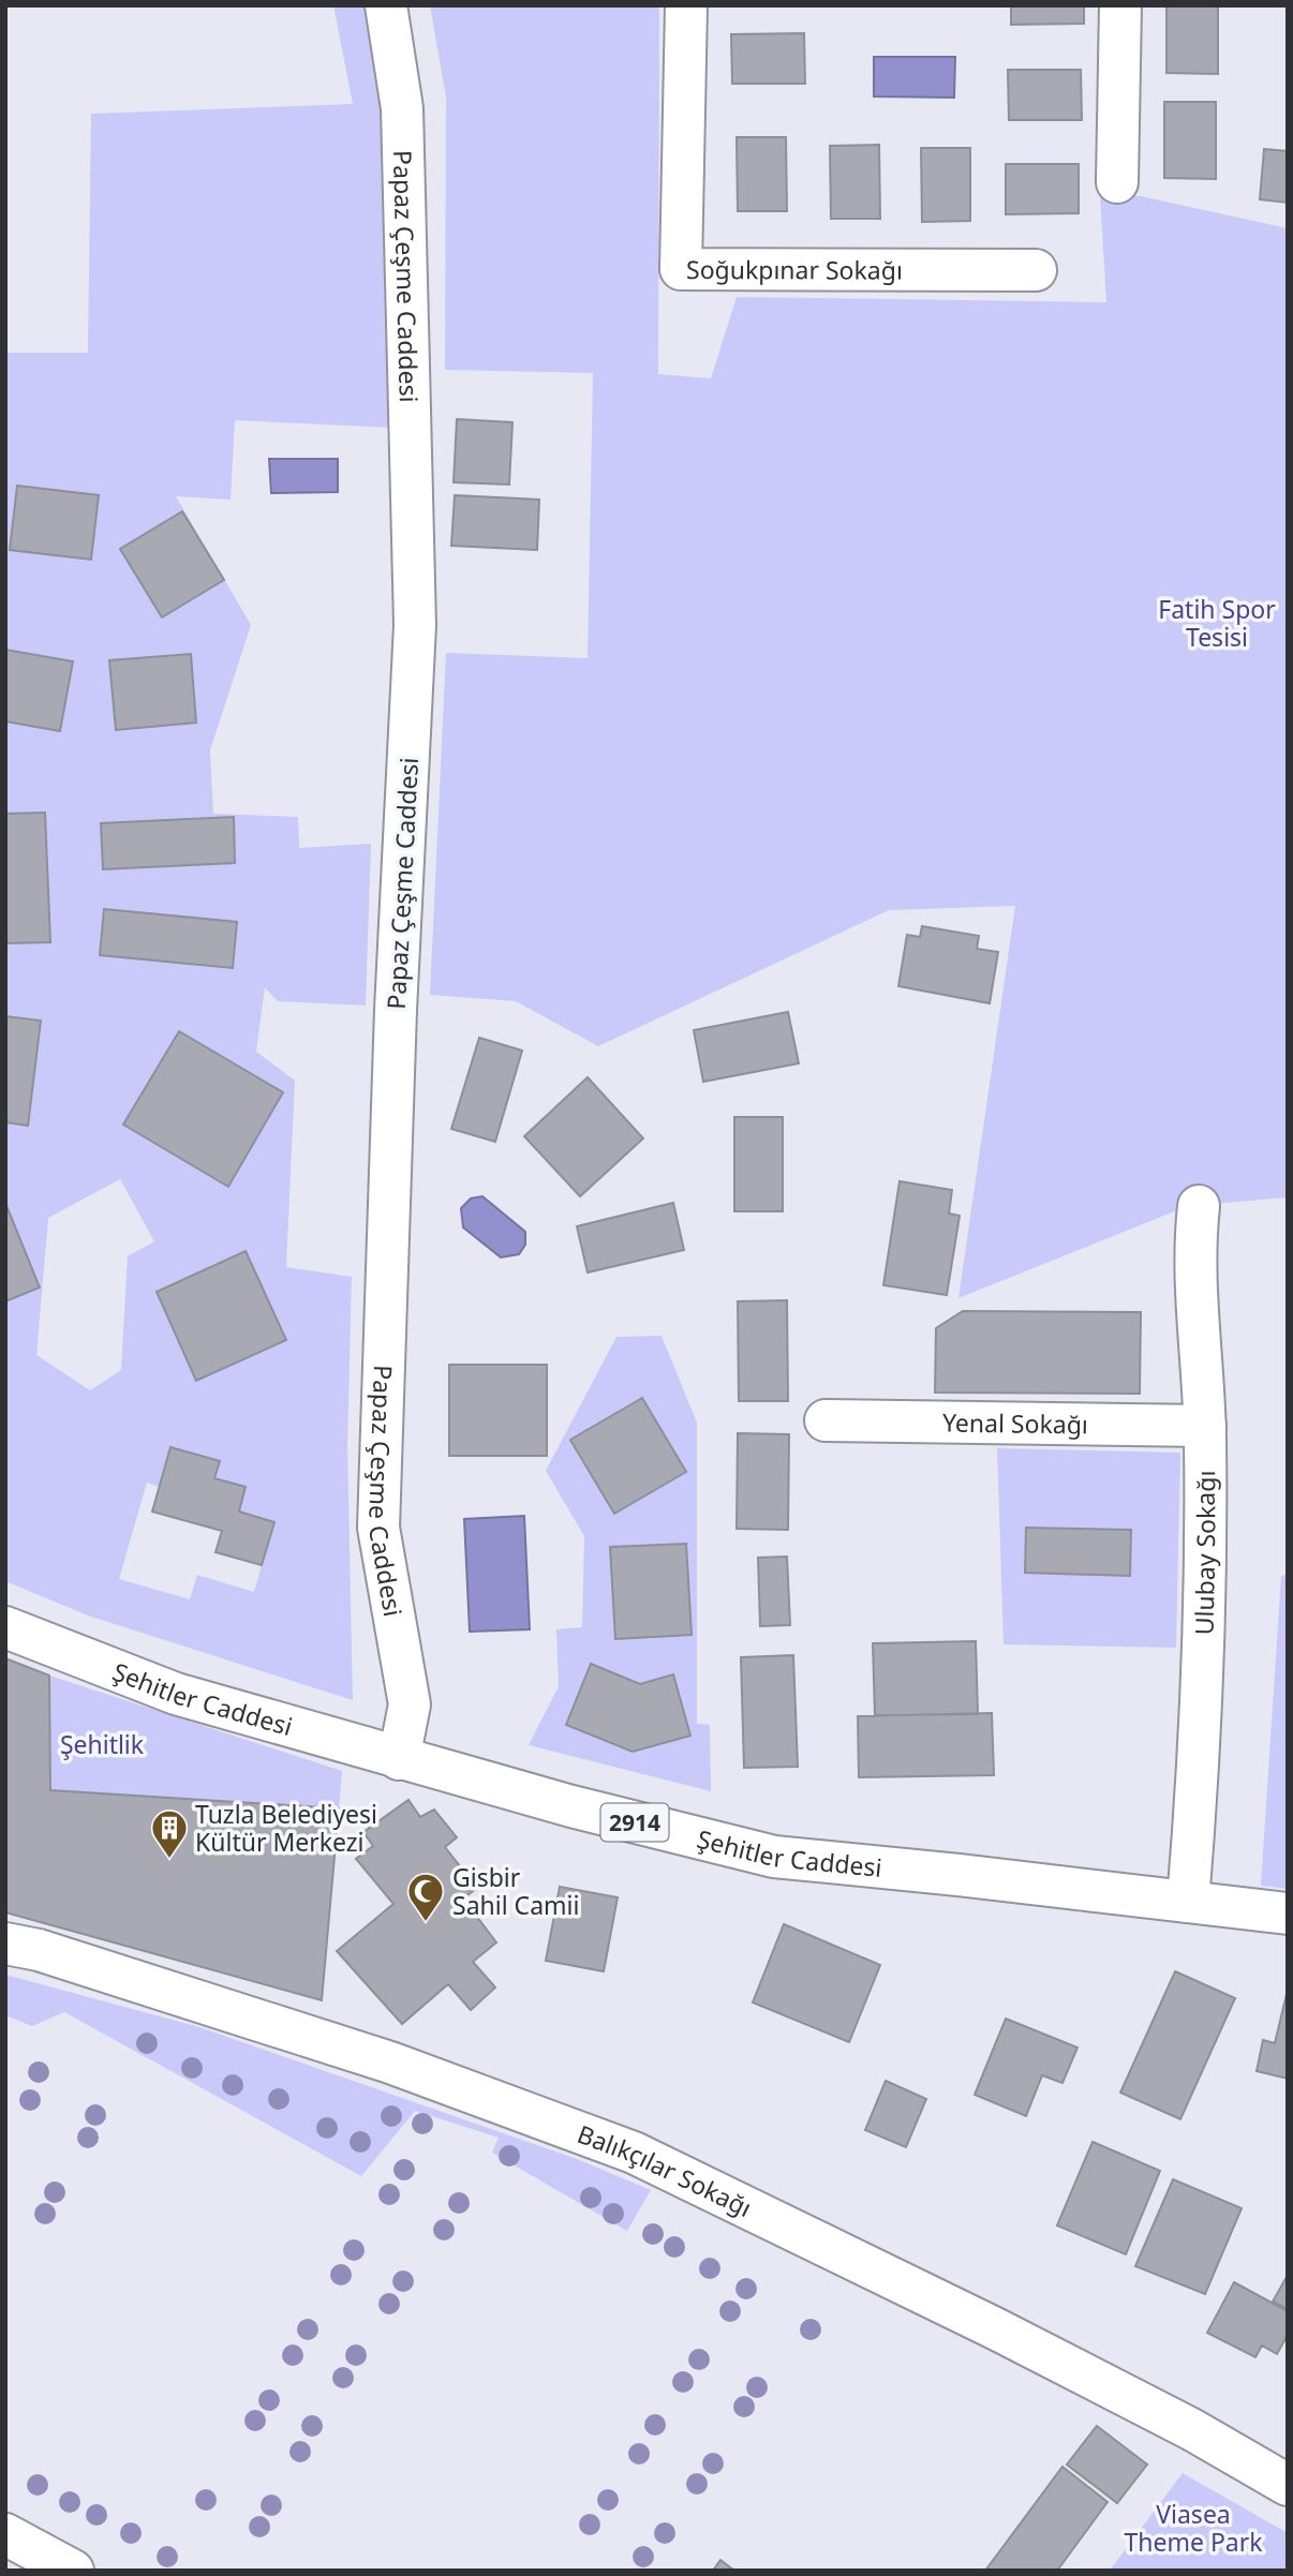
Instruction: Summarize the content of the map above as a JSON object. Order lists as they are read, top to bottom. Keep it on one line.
{"streets":{"street":["Soğukpınar Sokağı","Papaz Çeşme Caddesi","Yenal Sokağı","Ulubay Sokağı","Şehitler Caddesi","2914","Balıkçılar Sokağı"]},"crossings":[["Papaz Çeşme Caddesi","Şehitler Caddesi"],["Yenal Sokağı","Ulubay Sokağı"],["Ulubay Sokağı","Şehitler Caddesi"]],"parks":["Fatih Spor Tesisi","Şehitlik","Viasea Theme Park"],"places":{"building":["Tuzla Belediyesi Kültür Merkezi"],"mosque":["Gisbir Sahil Camii"]}}
